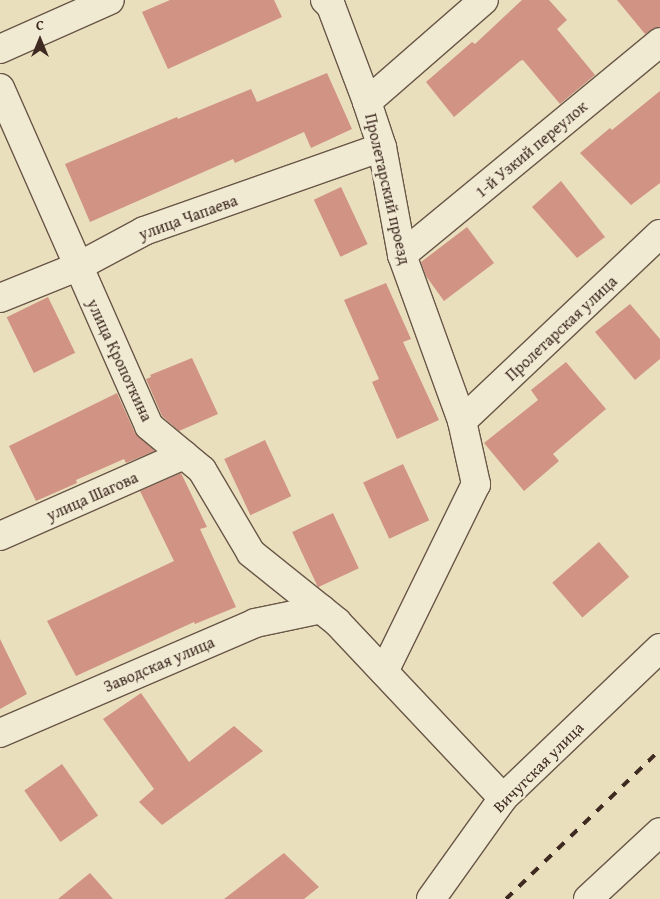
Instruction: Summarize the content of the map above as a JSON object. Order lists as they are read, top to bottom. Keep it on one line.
{"streets":{"street":["1-й Узкий переулок","Пролетарский проезд","улица Чапаева","Пролетарская улица","улица Кропоткина","улица Шагова","Заводская улица","Вичугская улица"]},"crossings":[["1-й Узкий переулок","Пролетарский проезд"],["Пролетарский проезд","улица Чапаева"],["Пролетарский проезд","Пролетарская улица"],["Пролетарский проезд","улица Кропоткина"],["улица Чапаева","улица Кропоткина"],["улица Кропоткина","улица Шагова"],["улица Кропоткина","Заводская улица"],["улица Кропоткина","Вичугская улица"]],"north":"top"}
